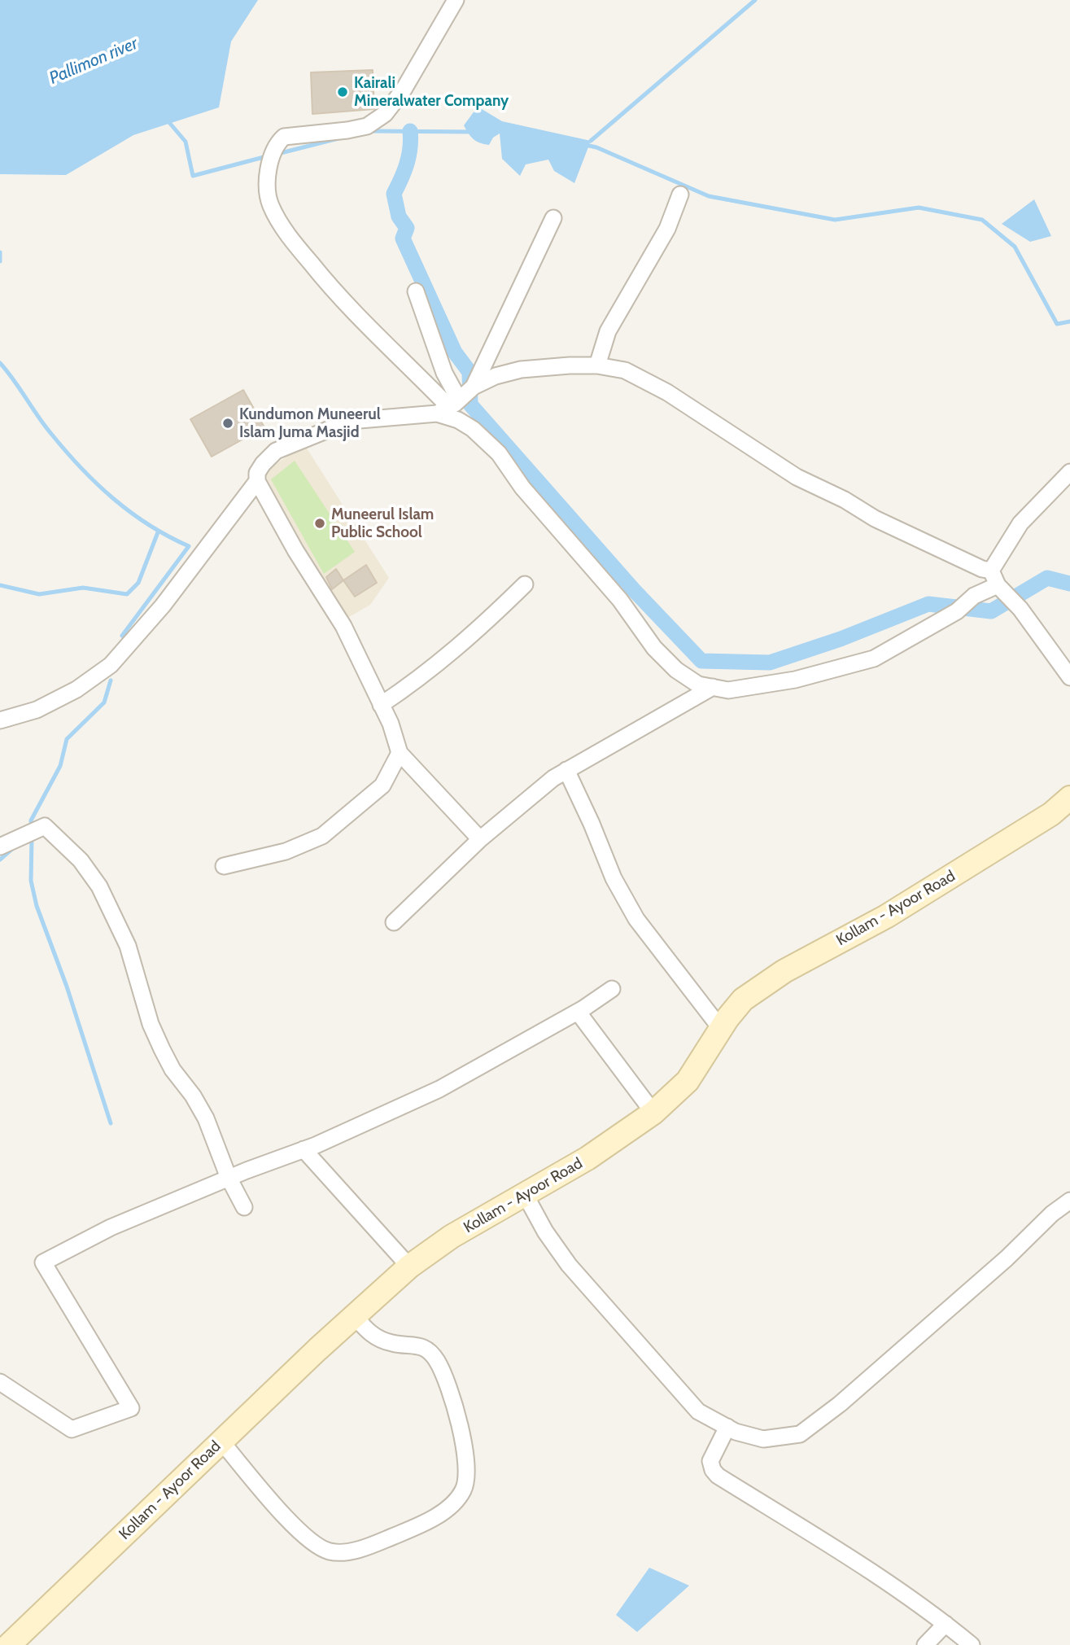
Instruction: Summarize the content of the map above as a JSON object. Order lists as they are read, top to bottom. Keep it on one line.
{"streets":{"main road":["Kollam - Ayoor Road"]},"water":["Pallimon river"],"places":["Kairali Mineralwater Company","Kundumon Muneerul Islam Juma Masjid","Muneerul Islam Public School"]}
